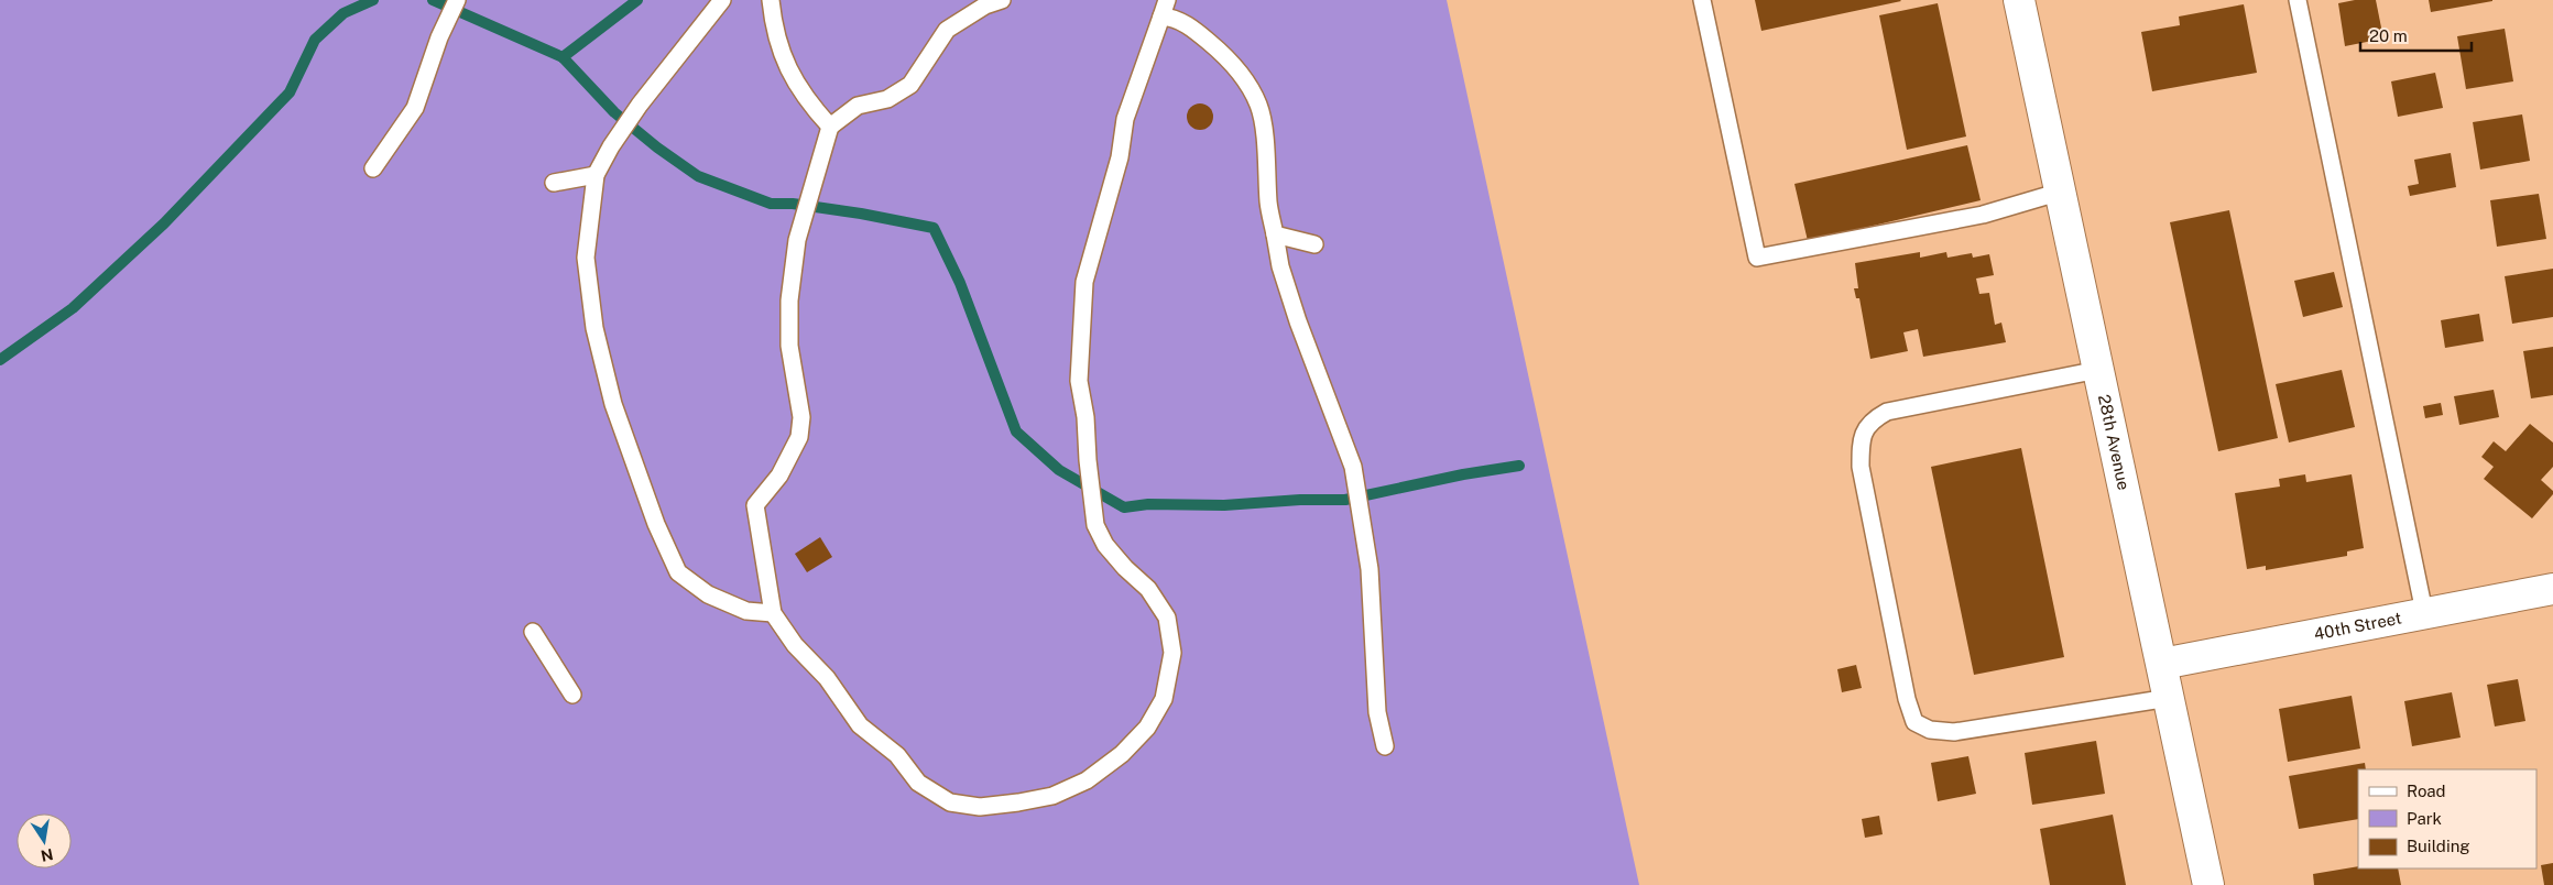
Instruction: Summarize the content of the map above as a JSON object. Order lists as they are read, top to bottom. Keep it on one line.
{"streets":{"street":["28th Avenue","40th Street"]},"crossings":[["28th Avenue","40th Street"]],"legend":["Road","Park","Building"],"scale_bar":"20 m","north":"bottom"}
